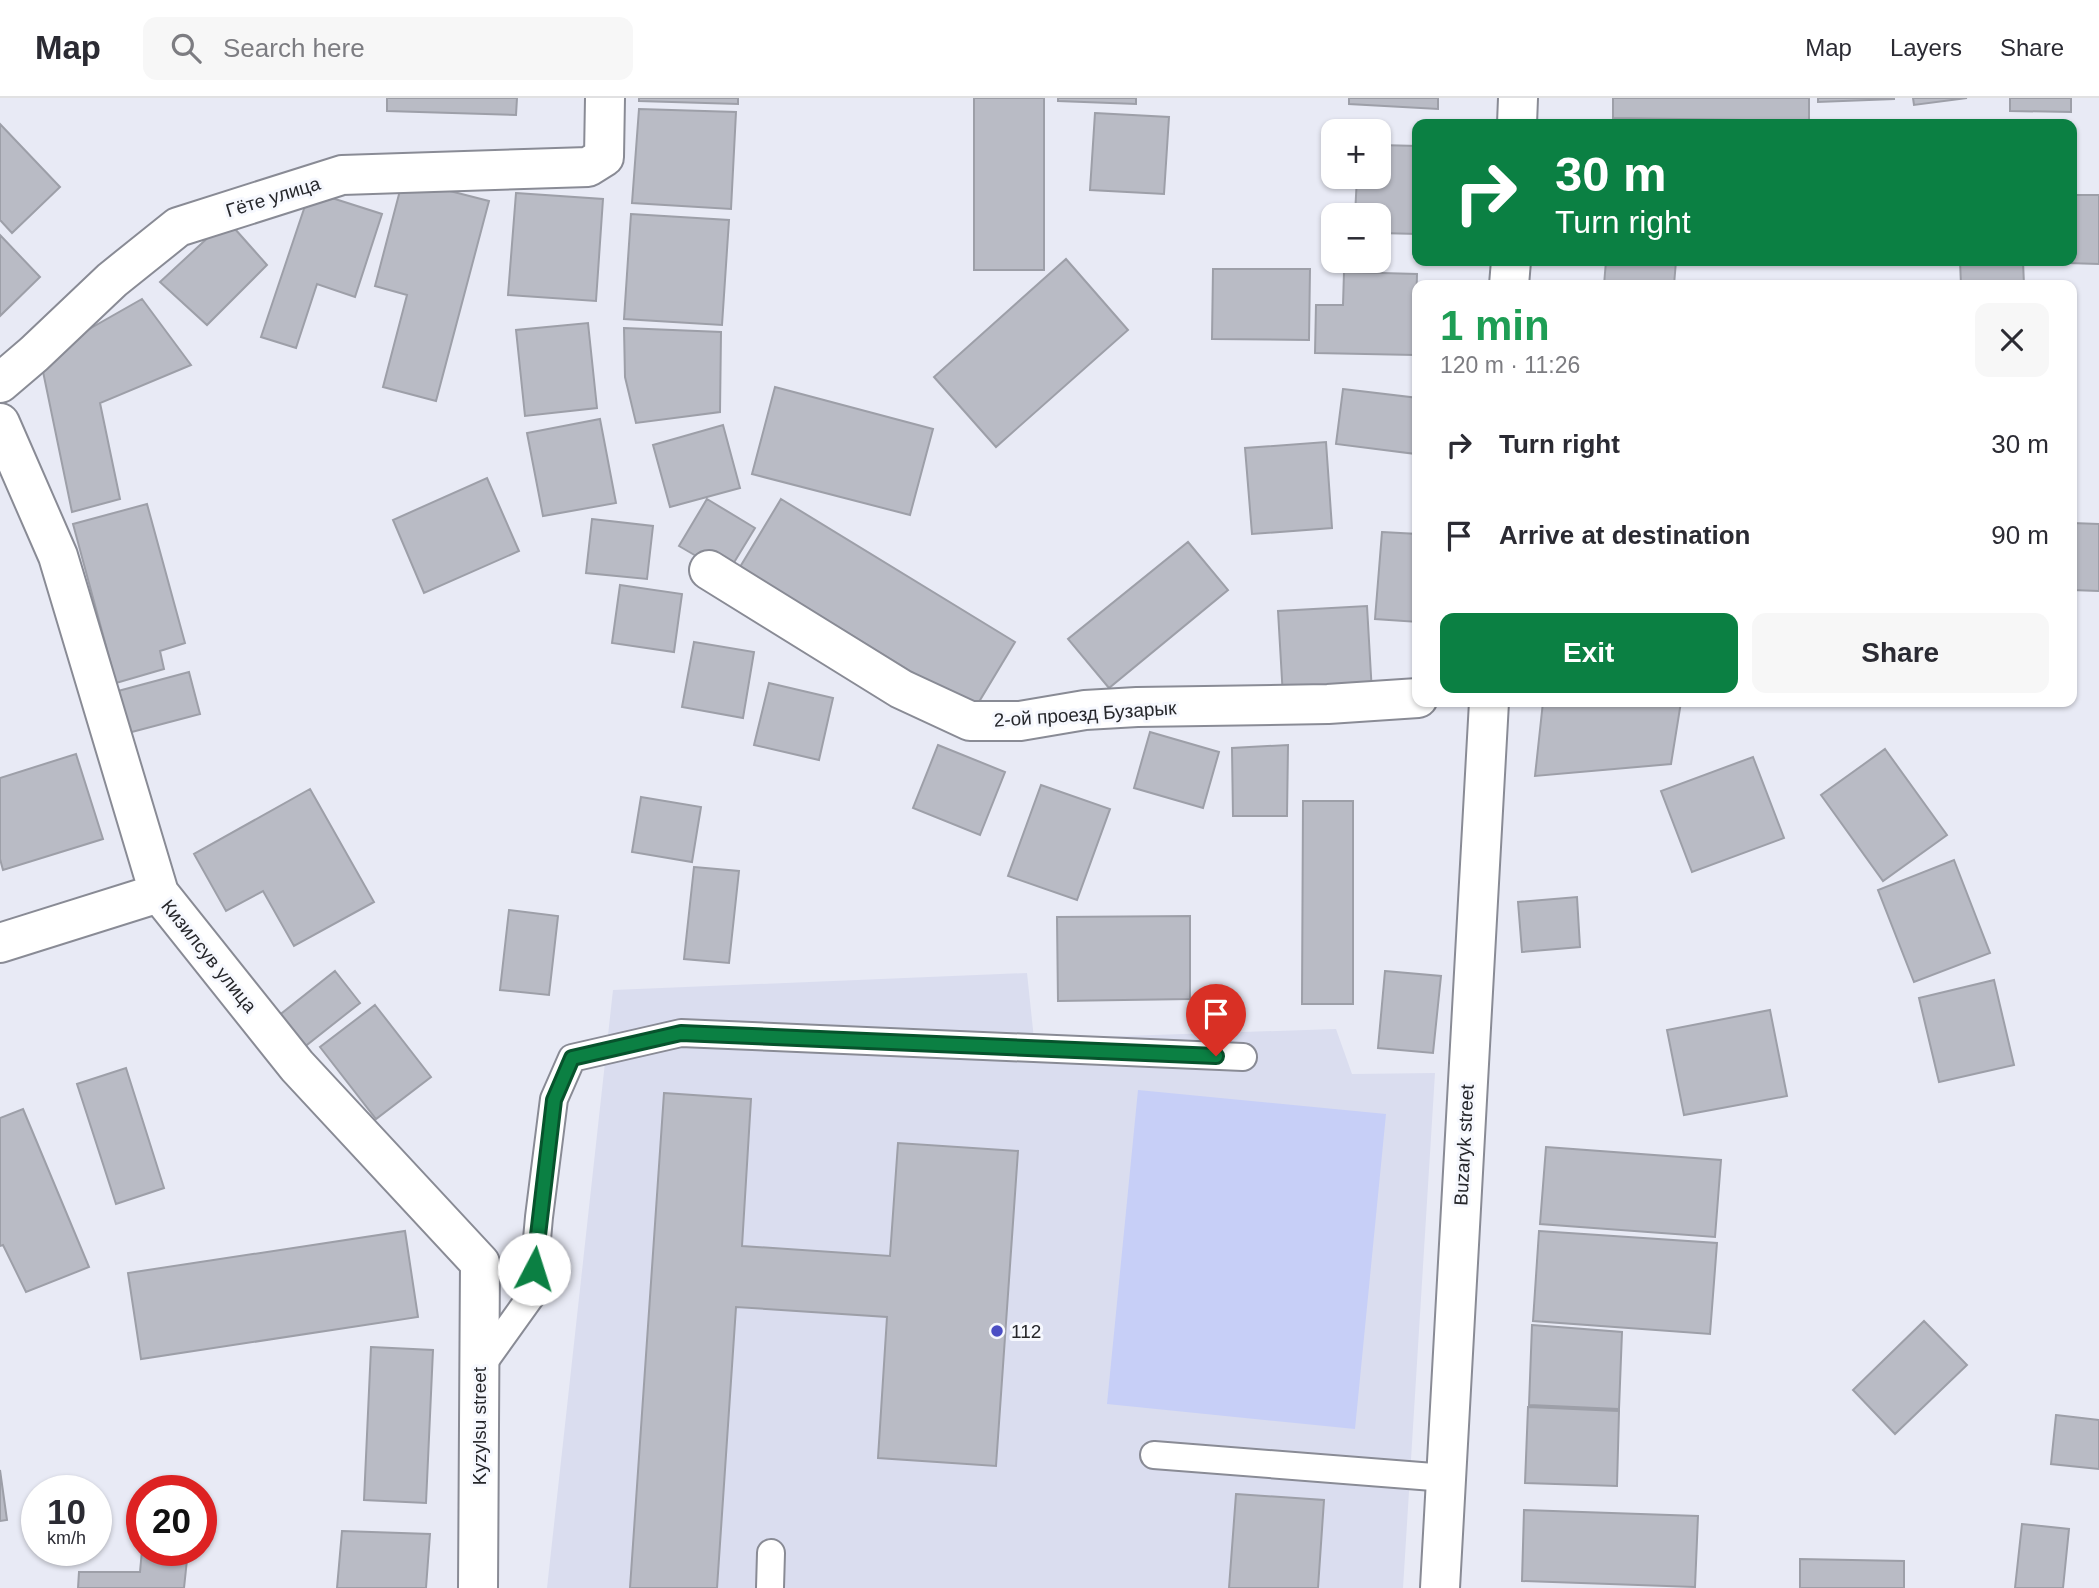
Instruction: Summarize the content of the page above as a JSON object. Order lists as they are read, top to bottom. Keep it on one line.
{"streets":{"street":["Гёте улица","2-ой проезд Бузарык","Кизилсув улица","Buzaryk street","Kyzylsu street"]},"crossings":[["Кизилсув улица","Kyzylsu street"]],"places":["112"],"page":{"header":"Map","search":"Search here","nav":["Map","Layers","Share"],"map_buttons":["+","−"],"turn":["30 m","Turn right"],"heading":["1 min","120 m · 11:26"],"list":[{"name":"Turn right","value":"30 m"},{"name":"Arrive at destination","value":"90 m"}],"buttons":["Exit","Share"],"speed":"10 km/h","limit":"20"}}
